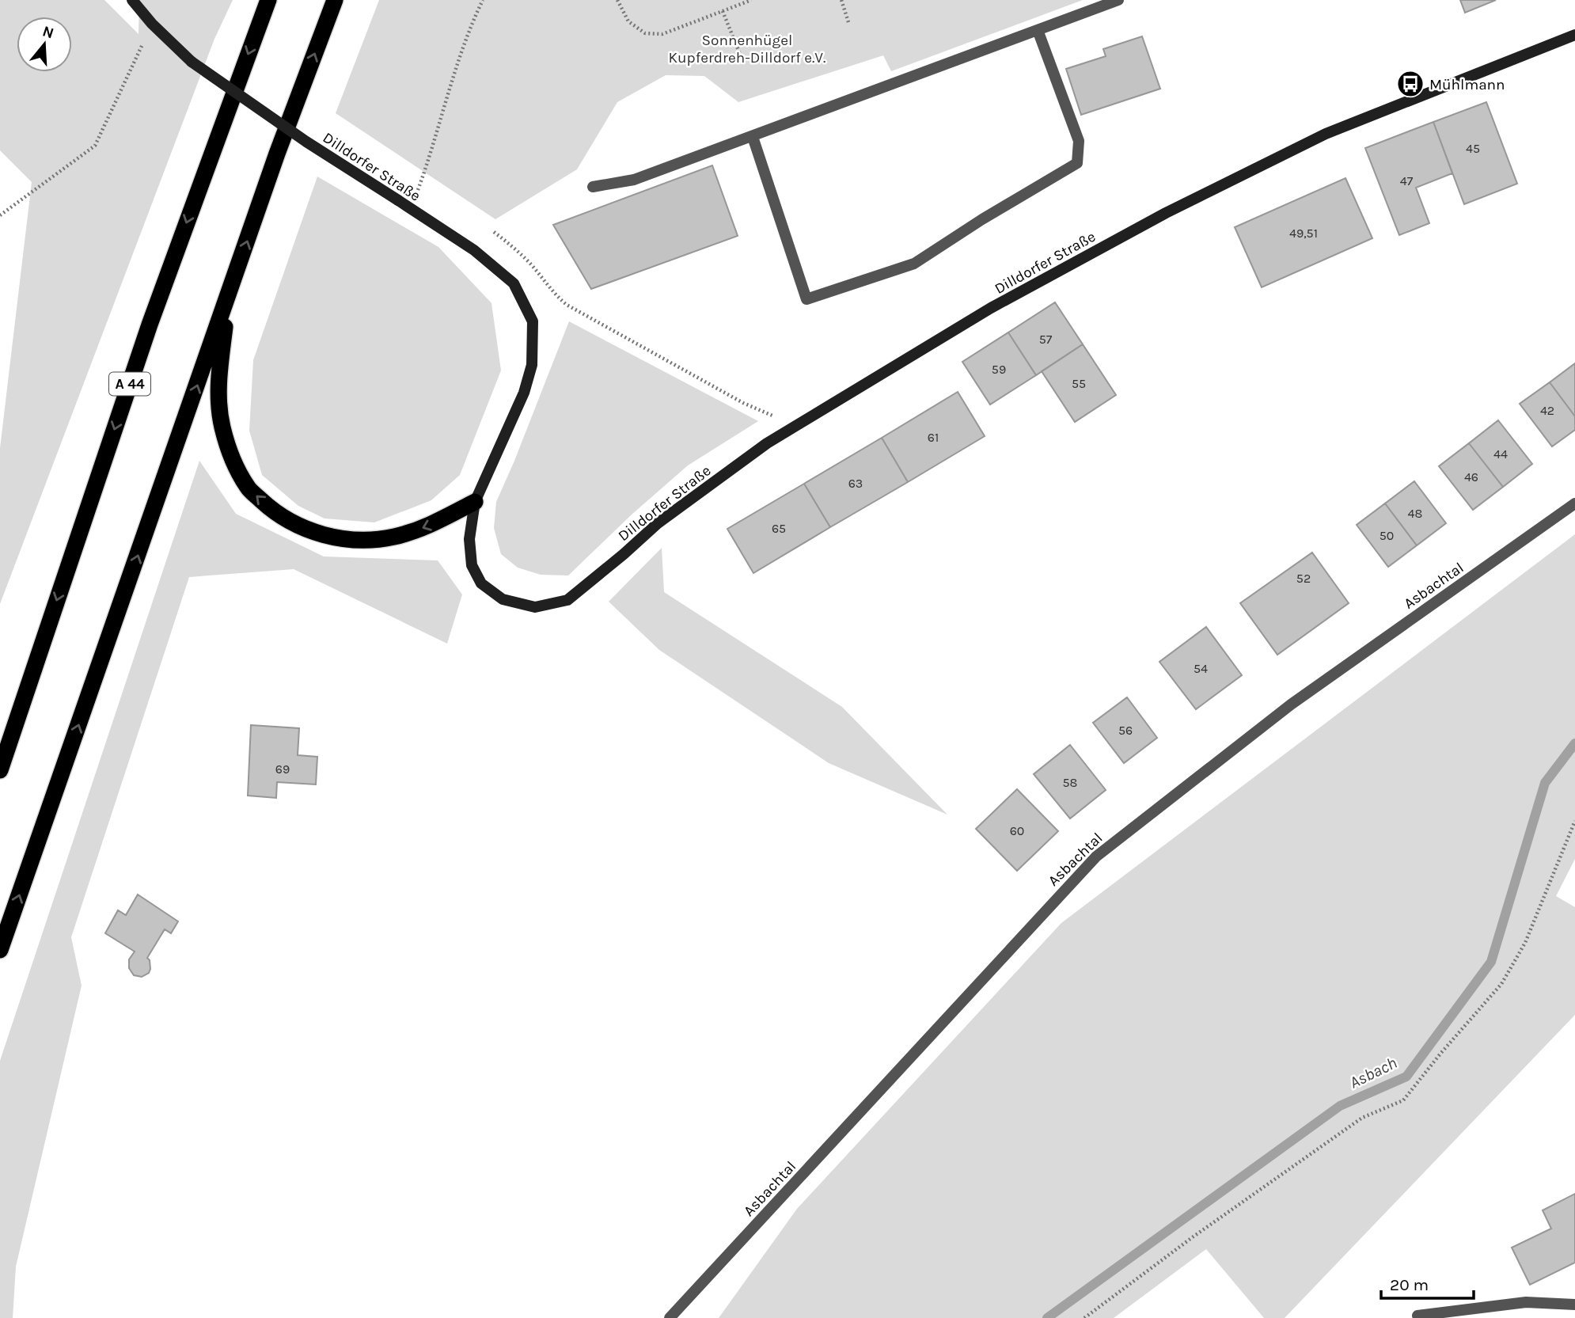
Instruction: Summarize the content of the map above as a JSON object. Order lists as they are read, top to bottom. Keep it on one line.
{"streets":{"highway":["A 44"],"main road":["Dilldorfer Straße"],"street":["Asbachtal"]},"water":["Asbach"],"parks":["Sonnenhügel Kupferdreh-Dilldorf e.V."],"places":{"bus stop":["Mühlmann"]},"house_numbers":["45","47","49,51","57","59","55","42","61","44","46","63","48","65","50","52","54","56","69","58","60"],"scale_bar":"20 m","north":"top"}
